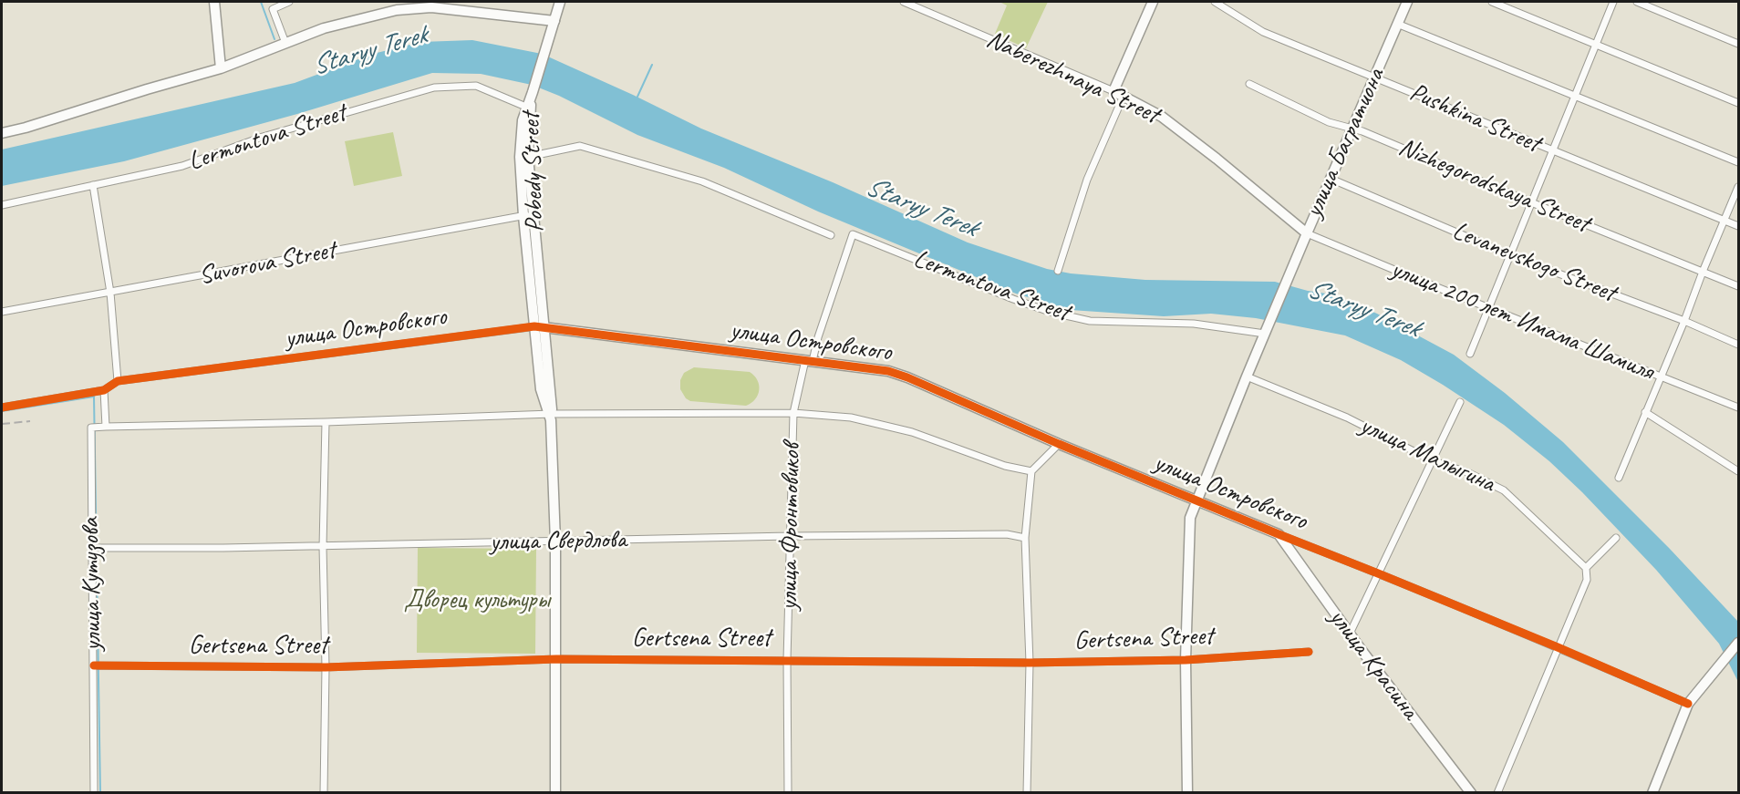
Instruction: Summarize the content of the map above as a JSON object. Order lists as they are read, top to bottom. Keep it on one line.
{"streets":{"main road":["Naberezhnaya Street","улица Багратиона","Pobedy Street","улица Островского","улица Красина"],"street":["Pushkina Street","Lermontova Street","Nizhegorodskaya Street","Levanevskogo Street","Suvorova Street","улица 200 лет Имама Шамиля","улица Малыгина","улица Фронтовиков","улица Свердлова","улица Кутузова","Gertsena Street"]},"crossings":[["Naberezhnaya Street","улица Багратиона"],["Naberezhnaya Street","улица 200 лет Имама Шамиля"],["Pushkina Street","улица Багратиона"],["Lermontova Street","улица Багратиона"],["Lermontova Street","Pobedy Street"],["Lermontova Street","улица Фронтовиков"],["улица Багратиона","Nizhegorodskaya Street"],["улица Багратиона","Levanevskogo Street"],["улица Багратиона","улица 200 лет Имама Шамиля"],["Pobedy Street","Suvorova Street"],["Pobedy Street","улица Островского"],["Pobedy Street","улица Свердлова"],["Pobedy Street","Gertsena Street"],["улица Островского","улица Фронтовиков"],["улица Островского","улица Красина"],["улица Фронтовиков","улица Свердлова"],["улица Фронтовиков","Gertsena Street"],["улица Свердлова","улица Кутузова"],["улица Кутузова","Gertsena Street"]],"water":["Staryy Terek"],"parks":["Дворец культуры"]}
